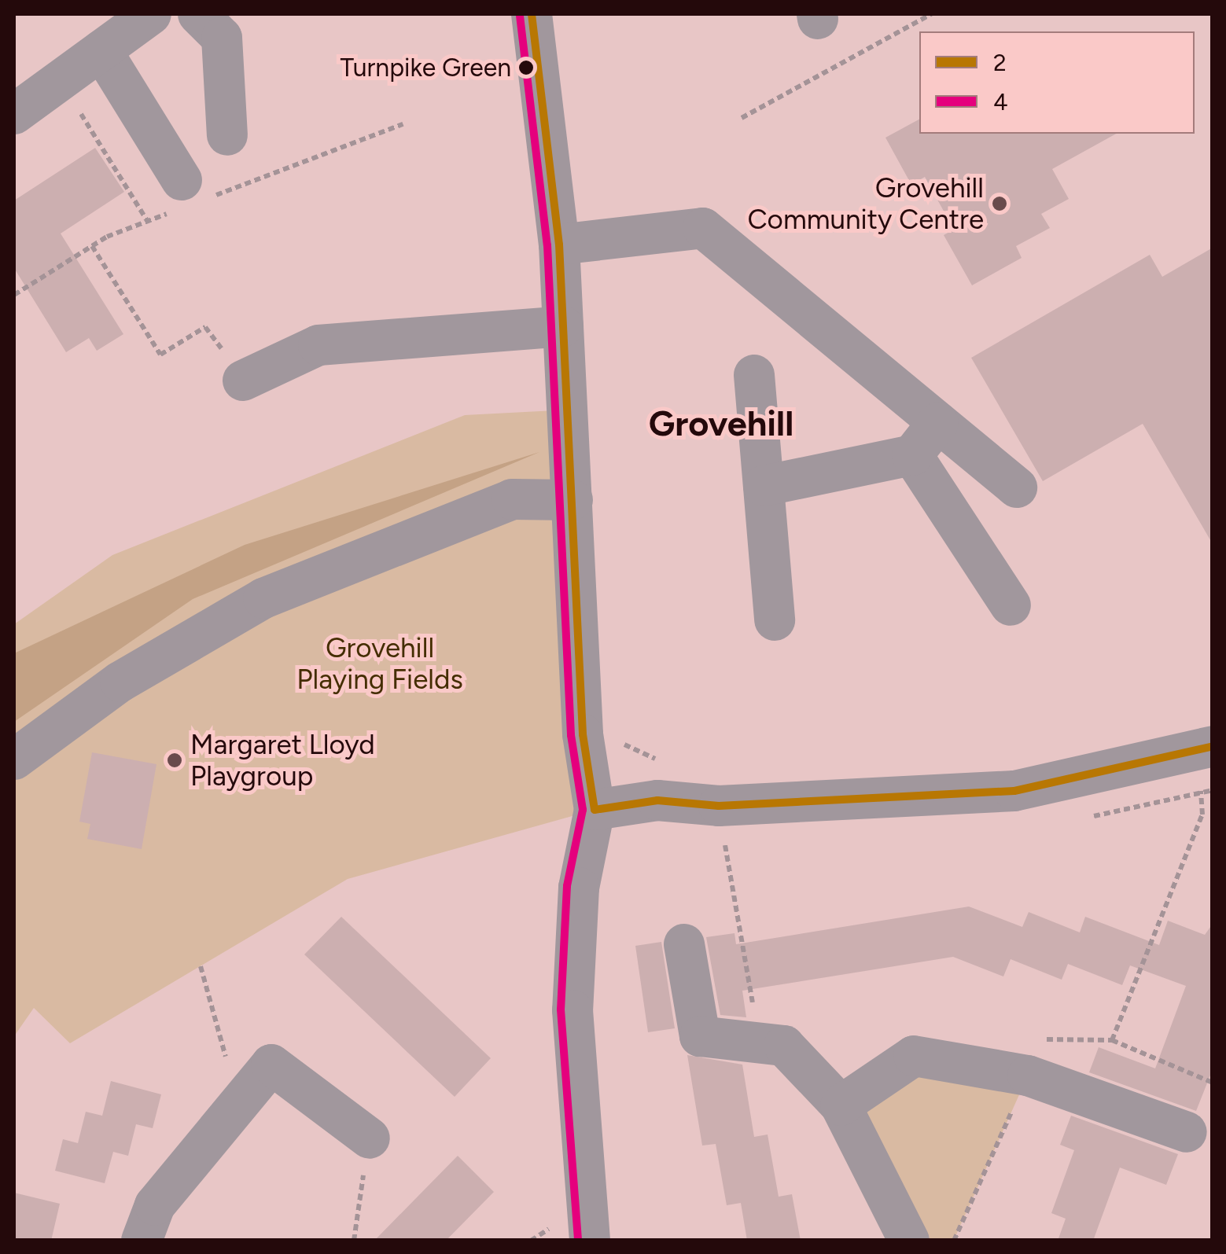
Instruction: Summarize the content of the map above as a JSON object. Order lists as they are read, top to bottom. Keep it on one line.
{"districts":["Grovehill"],"parks":["Grovehill Playing Fields"],"places":["Turnpike Green","Grovehill Community Centre","Margaret Lloyd Playgroup"],"lines":["transit line 2","transit line 4"],"legend":["2","4"]}
